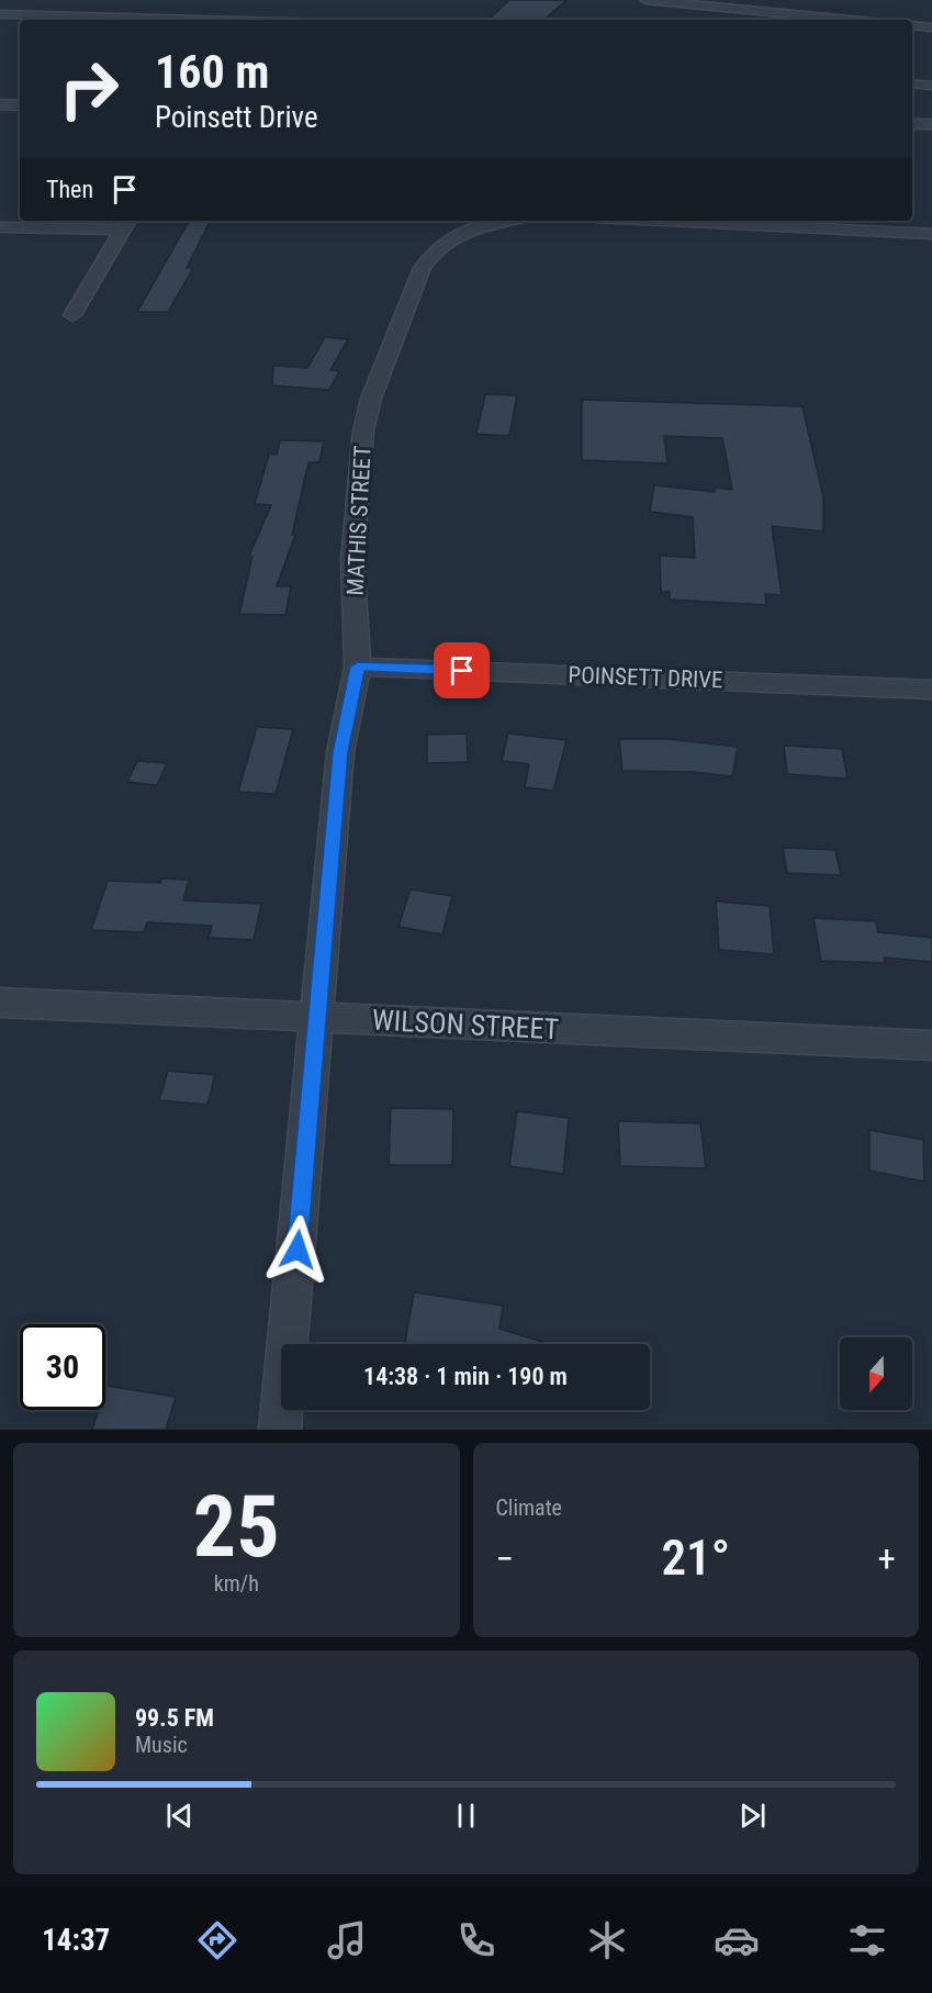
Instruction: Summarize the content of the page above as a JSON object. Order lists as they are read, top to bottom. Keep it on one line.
{"streets":{"street":["MATHIS STREET","POINSETT DRIVE","WILSON STREET"]},"crossings":[["MATHIS STREET","POINSETT DRIVE"],["MATHIS STREET","WILSON STREET"]],"north":"bottom","page":{"turn":["160 m","Poinsett Drive"],"then":"Then","limit":"30","trip":"14:38 · 1 min · 190 m","tile":[["25","km/h"],"Climate"],"heat":["−","21°","+"],"song":["99.5 FM","Music"],"tabs":"14:37"}}
